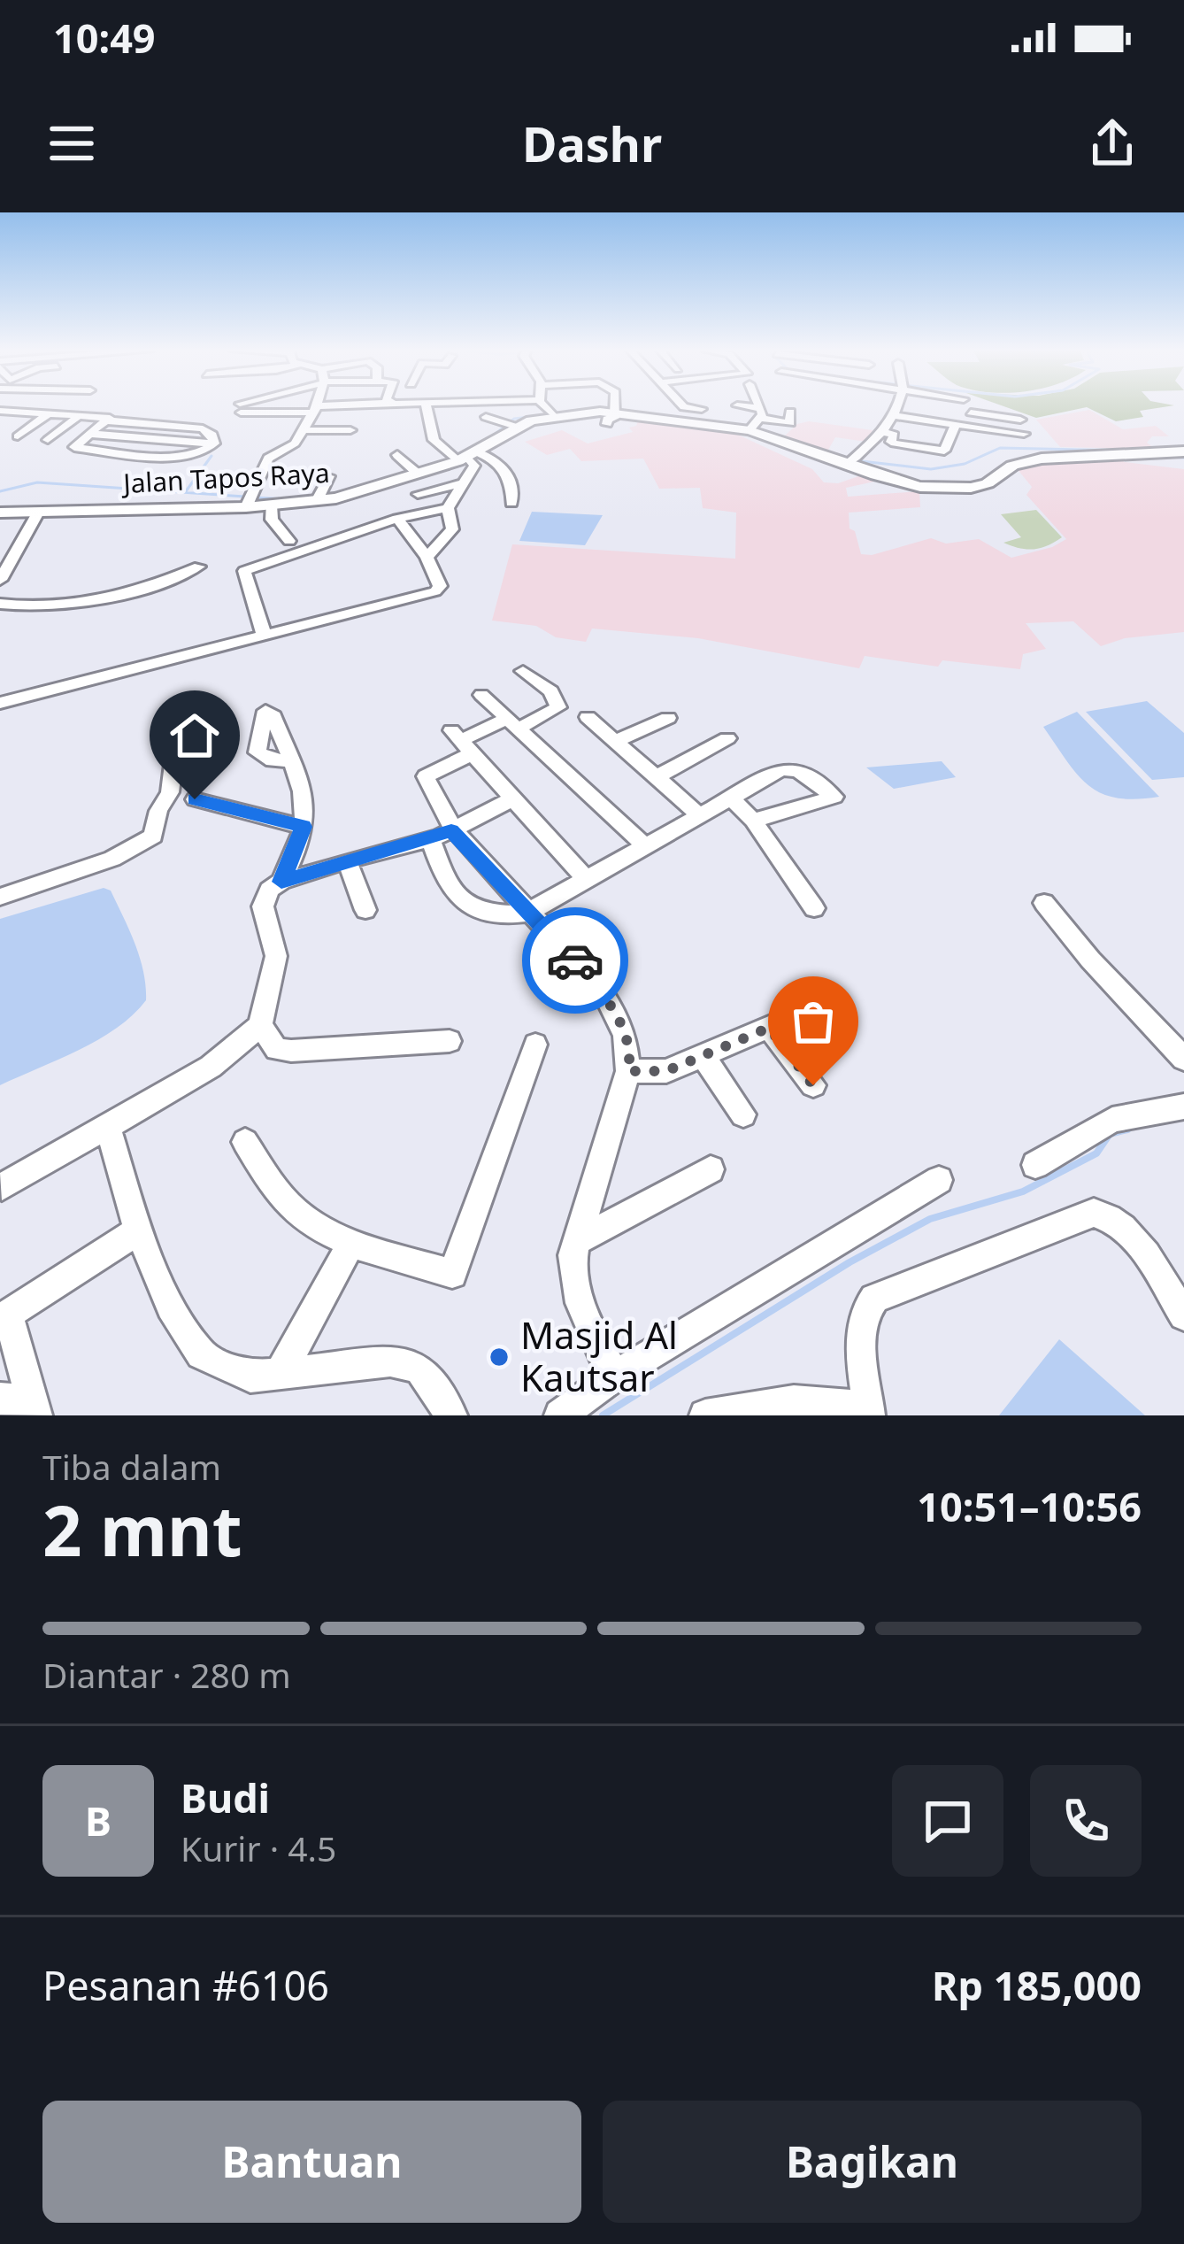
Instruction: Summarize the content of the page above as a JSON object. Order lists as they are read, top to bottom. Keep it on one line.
{"streets":{"main road":["Jalan Tapos Raya"]},"places":["Masjid Al Kautsar"],"page":{"status":"10:49","header":"Dashr","heading":["2 mnt","Tiba dalam","10:51–10:56"],"panel":["Budi","Kurir · 4.5","Pesanan #6106","Rp 185,000"],"bar":"Diantar · 280 m","round":"B","buttons":["Bantuan","Bagikan"]}}
